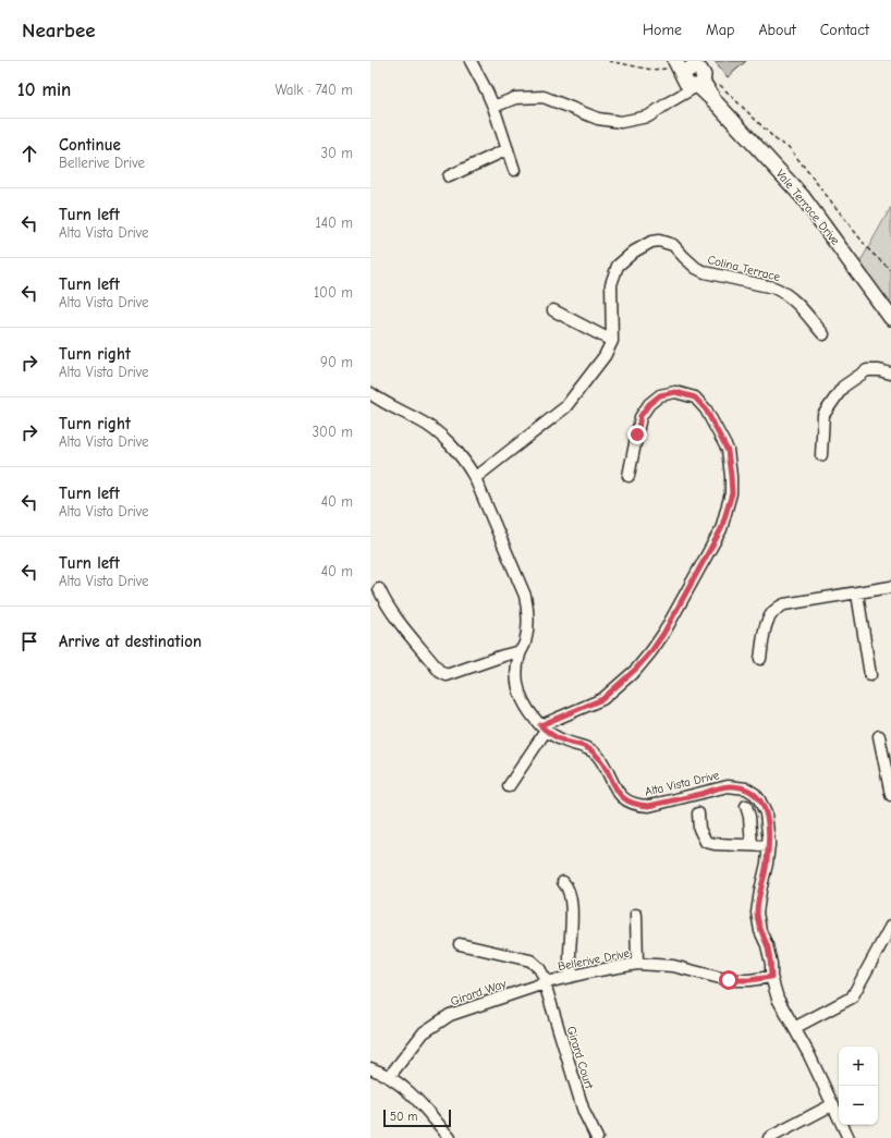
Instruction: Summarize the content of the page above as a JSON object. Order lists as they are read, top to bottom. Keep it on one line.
{"streets":{"main road":["Vale Terrace Drive"],"street":["Colina Terrace","Alta Vista Drive","Bellerive Drive","Girard Way","Girard Court"]},"crossings":[["Alta Vista Drive","Bellerive Drive"],["Bellerive Drive","Girard Way"],["Bellerive Drive","Girard Court"],["Girard Way","Girard Court"]],"scale_bar":"50 m","page":{"header":"Nearbee","nav":["Home","Map","About","Contact"],"heading":["10 min","Walk · 740 m"],"list":[["Continue","Bellerive Drive","30 m"],["Turn left","Alta Vista Drive","140 m"],["Turn left","Alta Vista Drive","100 m"],["Turn right","Alta Vista Drive","90 m"],["Turn right","Alta Vista Drive","300 m"],["Turn left","Alta Vista Drive","40 m"],["Turn left","Alta Vista Drive","40 m"],"Arrive at destination"],"map_buttons":["+","−"],"scale":"50 m"}}
